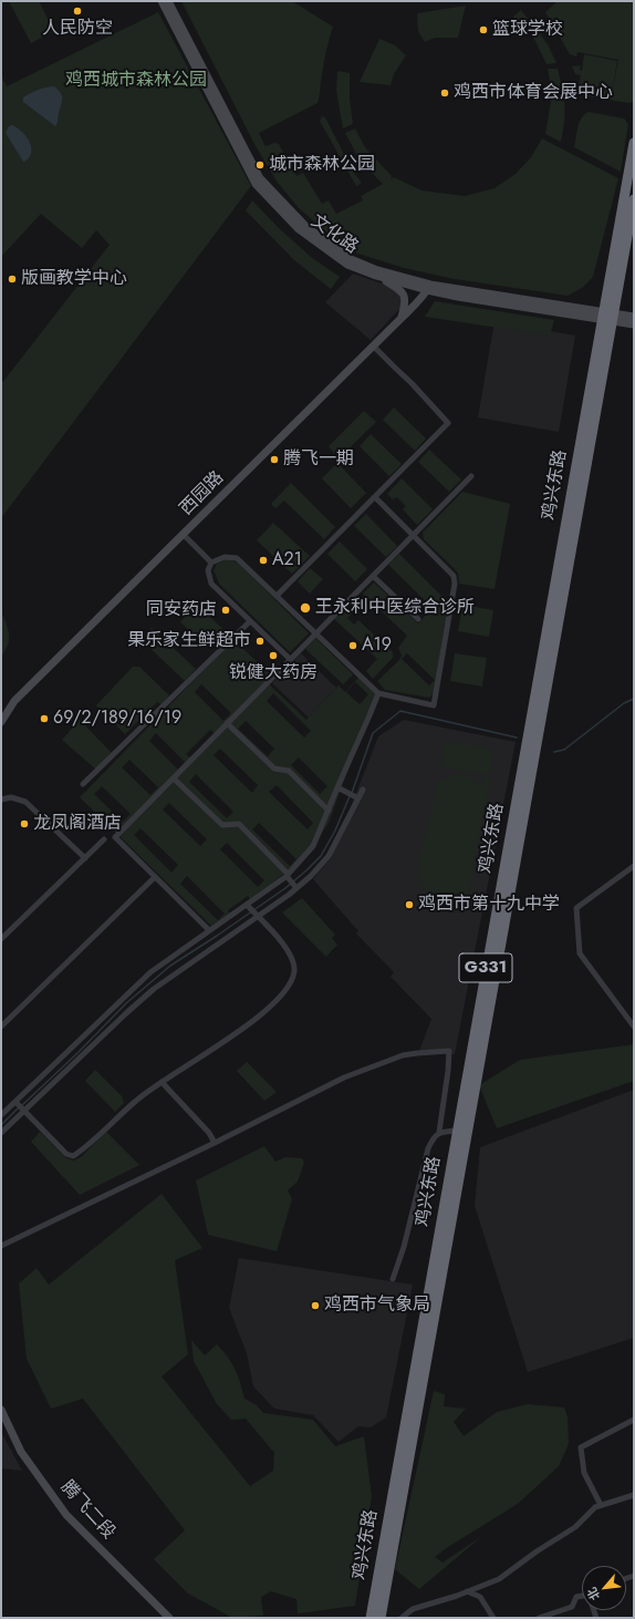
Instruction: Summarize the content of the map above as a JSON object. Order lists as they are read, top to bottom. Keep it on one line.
{"streets":{"highway":["鸡兴东路","G331"],"main road":["文化路","西园路","腾飞二段"]},"crossings":[["文化路","鸡兴东路"],["文化路","西园路"]],"parks":["鸡西城市森林公园"],"places":["人民防空","篮球学校","鸡西市体育会展中心","城市森林公园","版画教学中心","腾飞一期","A21","王永利中医综合诊所","同安药店","果乐家生鲜超市","A19","锐健大药房","69/2/189/16/19","龙凤阁酒店","鸡西市第十九中学","鸡西市气象局"],"north":"bottom left"}
